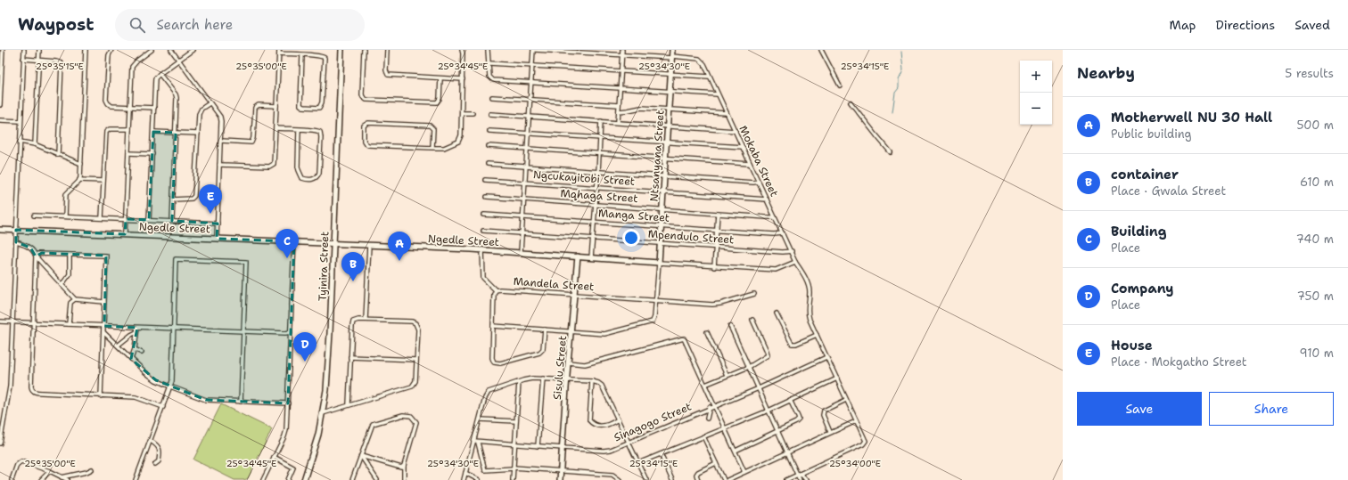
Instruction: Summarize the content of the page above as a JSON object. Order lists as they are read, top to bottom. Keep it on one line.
{"streets":{"street":["Ntsanyana Street","Mokaba Street","Ngcukayitobi Street","Mqhaga Street","Manga Street","Ngedle Street","Mpendulo Street","Tyinira Street","Mandela Street","Sisulu Street","Sinagogo Street"]},"crossings":[["Ntsanyana Street","Mokaba Street"],["Ntsanyana Street","Ngcukayitobi Street"],["Ntsanyana Street","Mqhaga Street"],["Ntsanyana Street","Manga Street"],["Ntsanyana Street","Ngedle Street"],["Ntsanyana Street","Mpendulo Street"],["Mokaba Street","Ngcukayitobi Street"],["Mokaba Street","Mqhaga Street"],["Mokaba Street","Manga Street"],["Mokaba Street","Ngedle Street"],["Mokaba Street","Mpendulo Street"],["Mokaba Street","Sinagogo Street"],["Ngedle Street","Tyinira Street"],["Ngedle Street","Sisulu Street"],["Mandela Street","Sisulu Street"],["Sisulu Street","Sinagogo Street"]],"page":{"header":"Waypost","search":"Search here","nav":["Map","Directions","Saved"],"heading":["Nearby","5 results"],"map_buttons":["+","−"],"list":[{"mark":"A","name":"Motherwell NU 30 Hall","note":"Public building","value":"500 m"},{"mark":"B","name":"container","note":"Place · Gwala Street","value":"610 m"},{"mark":"C","name":"Building","note":"Place","value":"740 m"},{"mark":"D","name":"Company","note":"Place","value":"750 m"},{"mark":"E","name":"House","note":"Place · Mokgatho Street","value":"910 m"}],"pins":["E","C","A","B","D"],"buttons":["Save","Share"]},"coordinates":["25°35'15\"E","25°35'00\"E","25°34'45\"E","25°34'30\"E","25°34'15\"E","25°34'00\"E"]}
